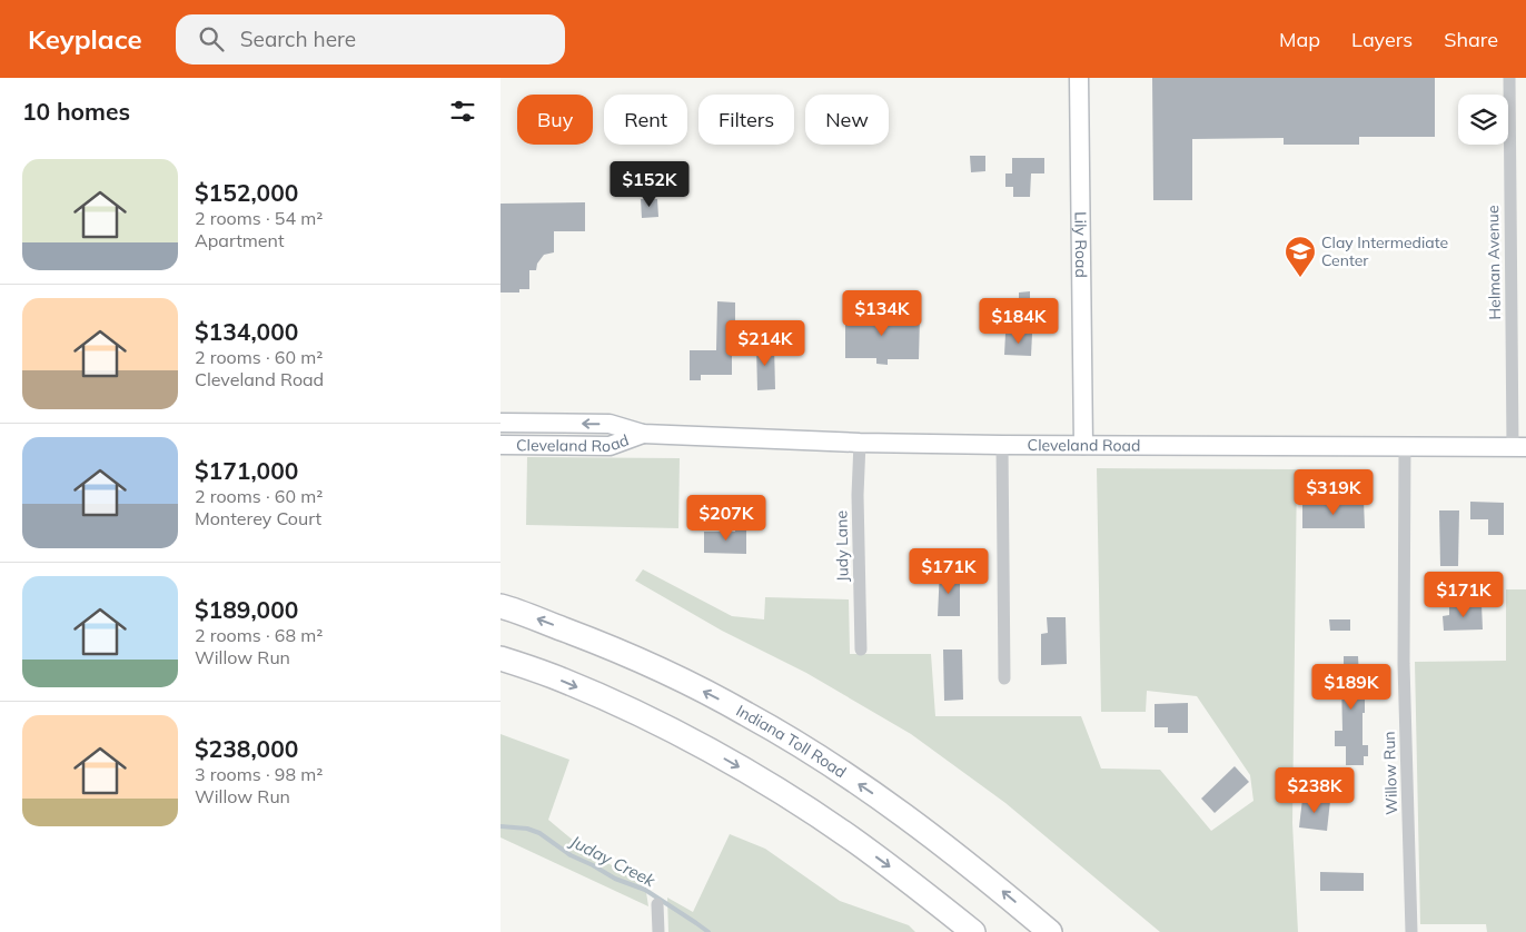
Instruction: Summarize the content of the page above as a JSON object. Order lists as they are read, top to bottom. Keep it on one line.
{"streets":{"highway":["Indiana Toll Road"],"main road":["Lily Road","Cleveland Road"],"street":["Helman Avenue","Judy Lane","Willow Run"]},"crossings":[["Lily Road","Cleveland Road"],["Helman Avenue","Cleveland Road"],["Cleveland Road","Judy Lane"],["Cleveland Road","Willow Run"]],"water":["Juday Creek"],"places":{"school or university":["Clay Intermediate Center"]},"page":{"header":"Keyplace","search":"Search here","nav":["Map","Layers","Share"],"heading":"10 homes","chip":["Buy","Rent","Filters","New"],"list":[{"name":"$152,000","note":"2 rooms · 54 m² · Apartment"},{"name":"$134,000","note":"2 rooms · 60 m² · Cleveland Road"},{"name":"$171,000","note":"2 rooms · 60 m² · Monterey Court"},{"name":"$189,000","note":"2 rooms · 68 m² · Willow Run"},{"name":"$238,000","note":"3 rooms · 98 m² · Willow Run"}],"price":["$152K","$134K","$184K","$214K","$319K","$207K","$171K","$171K","$189K","$238K"]}}
